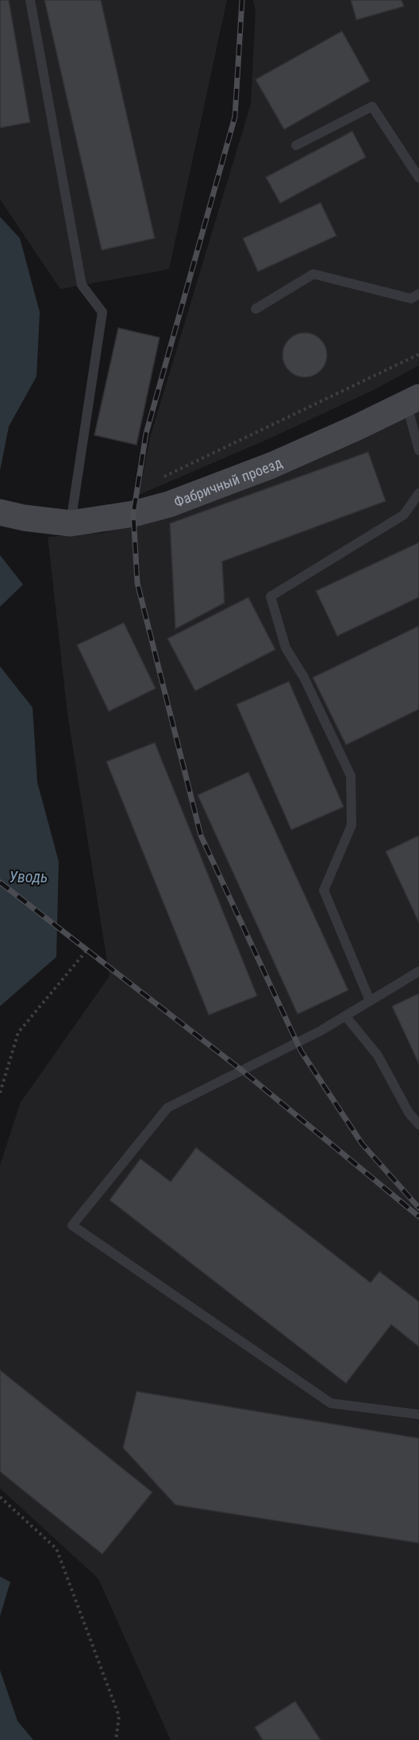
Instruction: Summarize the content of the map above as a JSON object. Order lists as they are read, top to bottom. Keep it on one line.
{"streets":{"main road":["Фабричный проезд"]},"water":["Уводь"]}
